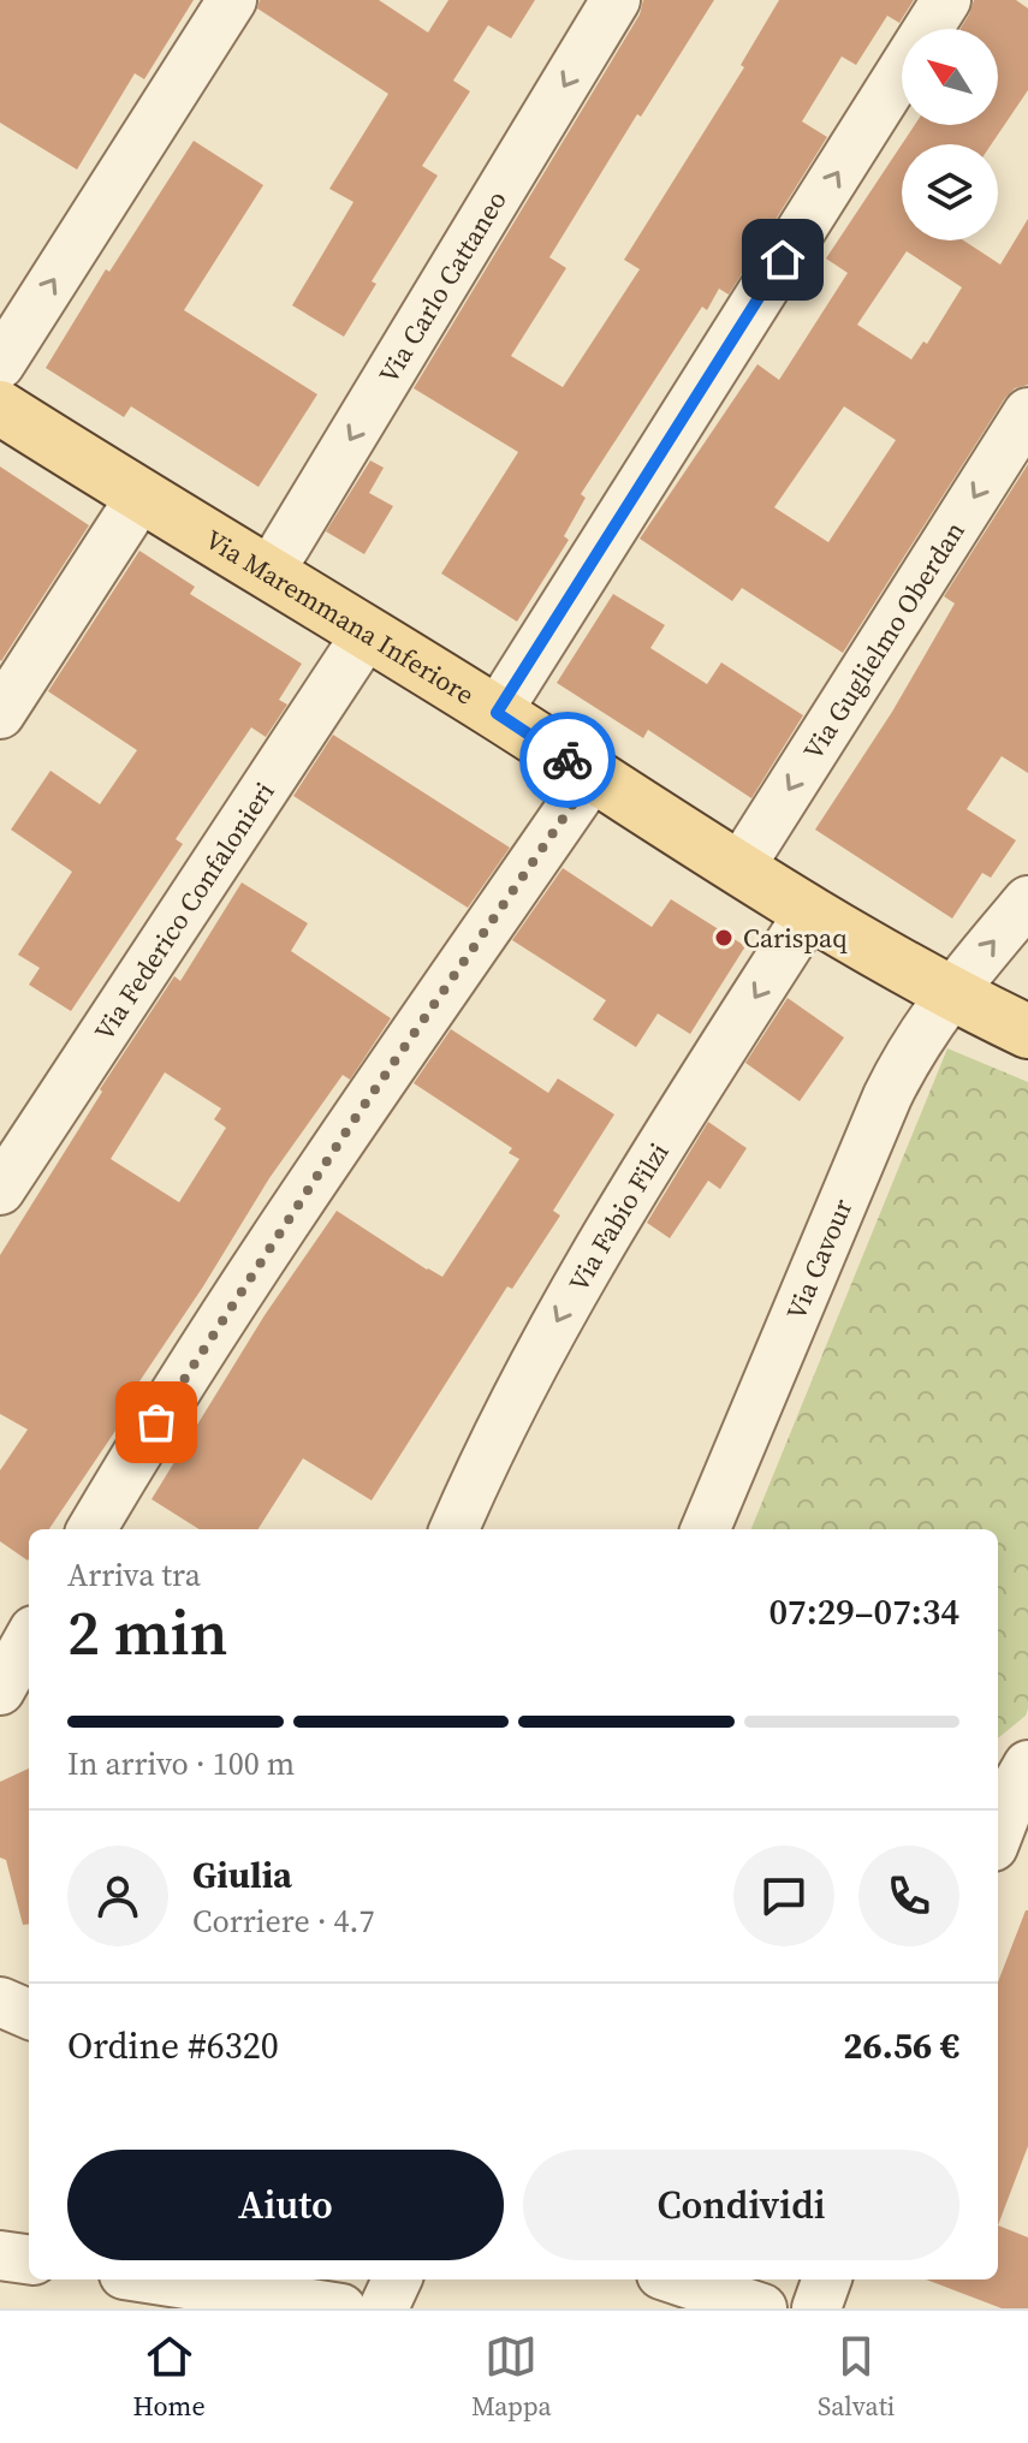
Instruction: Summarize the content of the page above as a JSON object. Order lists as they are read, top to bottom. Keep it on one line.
{"streets":{"main road":["Via Maremmana Inferiore"],"street":["Via Carlo Cattaneo","Via Guglielmo Oberdan","Via Federico Confalonieri","Via Fabio Filzi","Via Cavour"]},"crossings":[["Via Carlo Cattaneo","Via Maremmana Inferiore"],["Via Maremmana Inferiore","Via Guglielmo Oberdan"],["Via Maremmana Inferiore","Via Federico Confalonieri"],["Via Maremmana Inferiore","Via Fabio Filzi"],["Via Maremmana Inferiore","Via Cavour"]],"places":["Carispaq"],"north":"top left","page":{"heading":["2 min","Arriva tra","07:29–07:34"],"panel":["Giulia","Corriere · 4.7","Ordine #6320","26.56 €"],"bar":"In arrivo · 100 m","buttons":["Aiuto","Condividi"],"tabs":["Home","Mappa","Salvati"]}}
